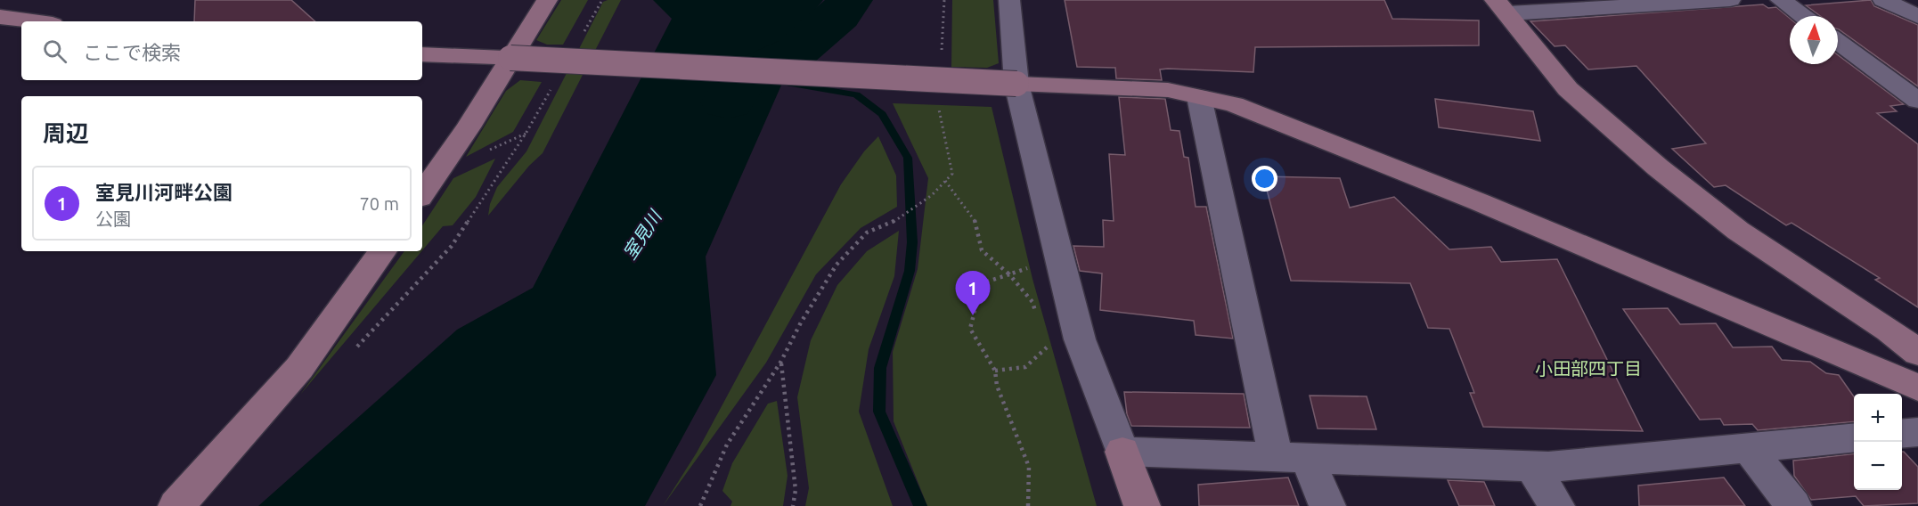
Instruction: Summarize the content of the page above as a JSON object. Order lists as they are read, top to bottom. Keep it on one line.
{"districts":["小田部四丁目"],"water":["室見川"],"north":"top","page":{"search":"ここで検索","heading":"周辺","list":[{"mark":"1","name":"室見川河畔公園","note":"公園","value":"70 m"}],"pins":"1","map_buttons":["+","−"]}}
